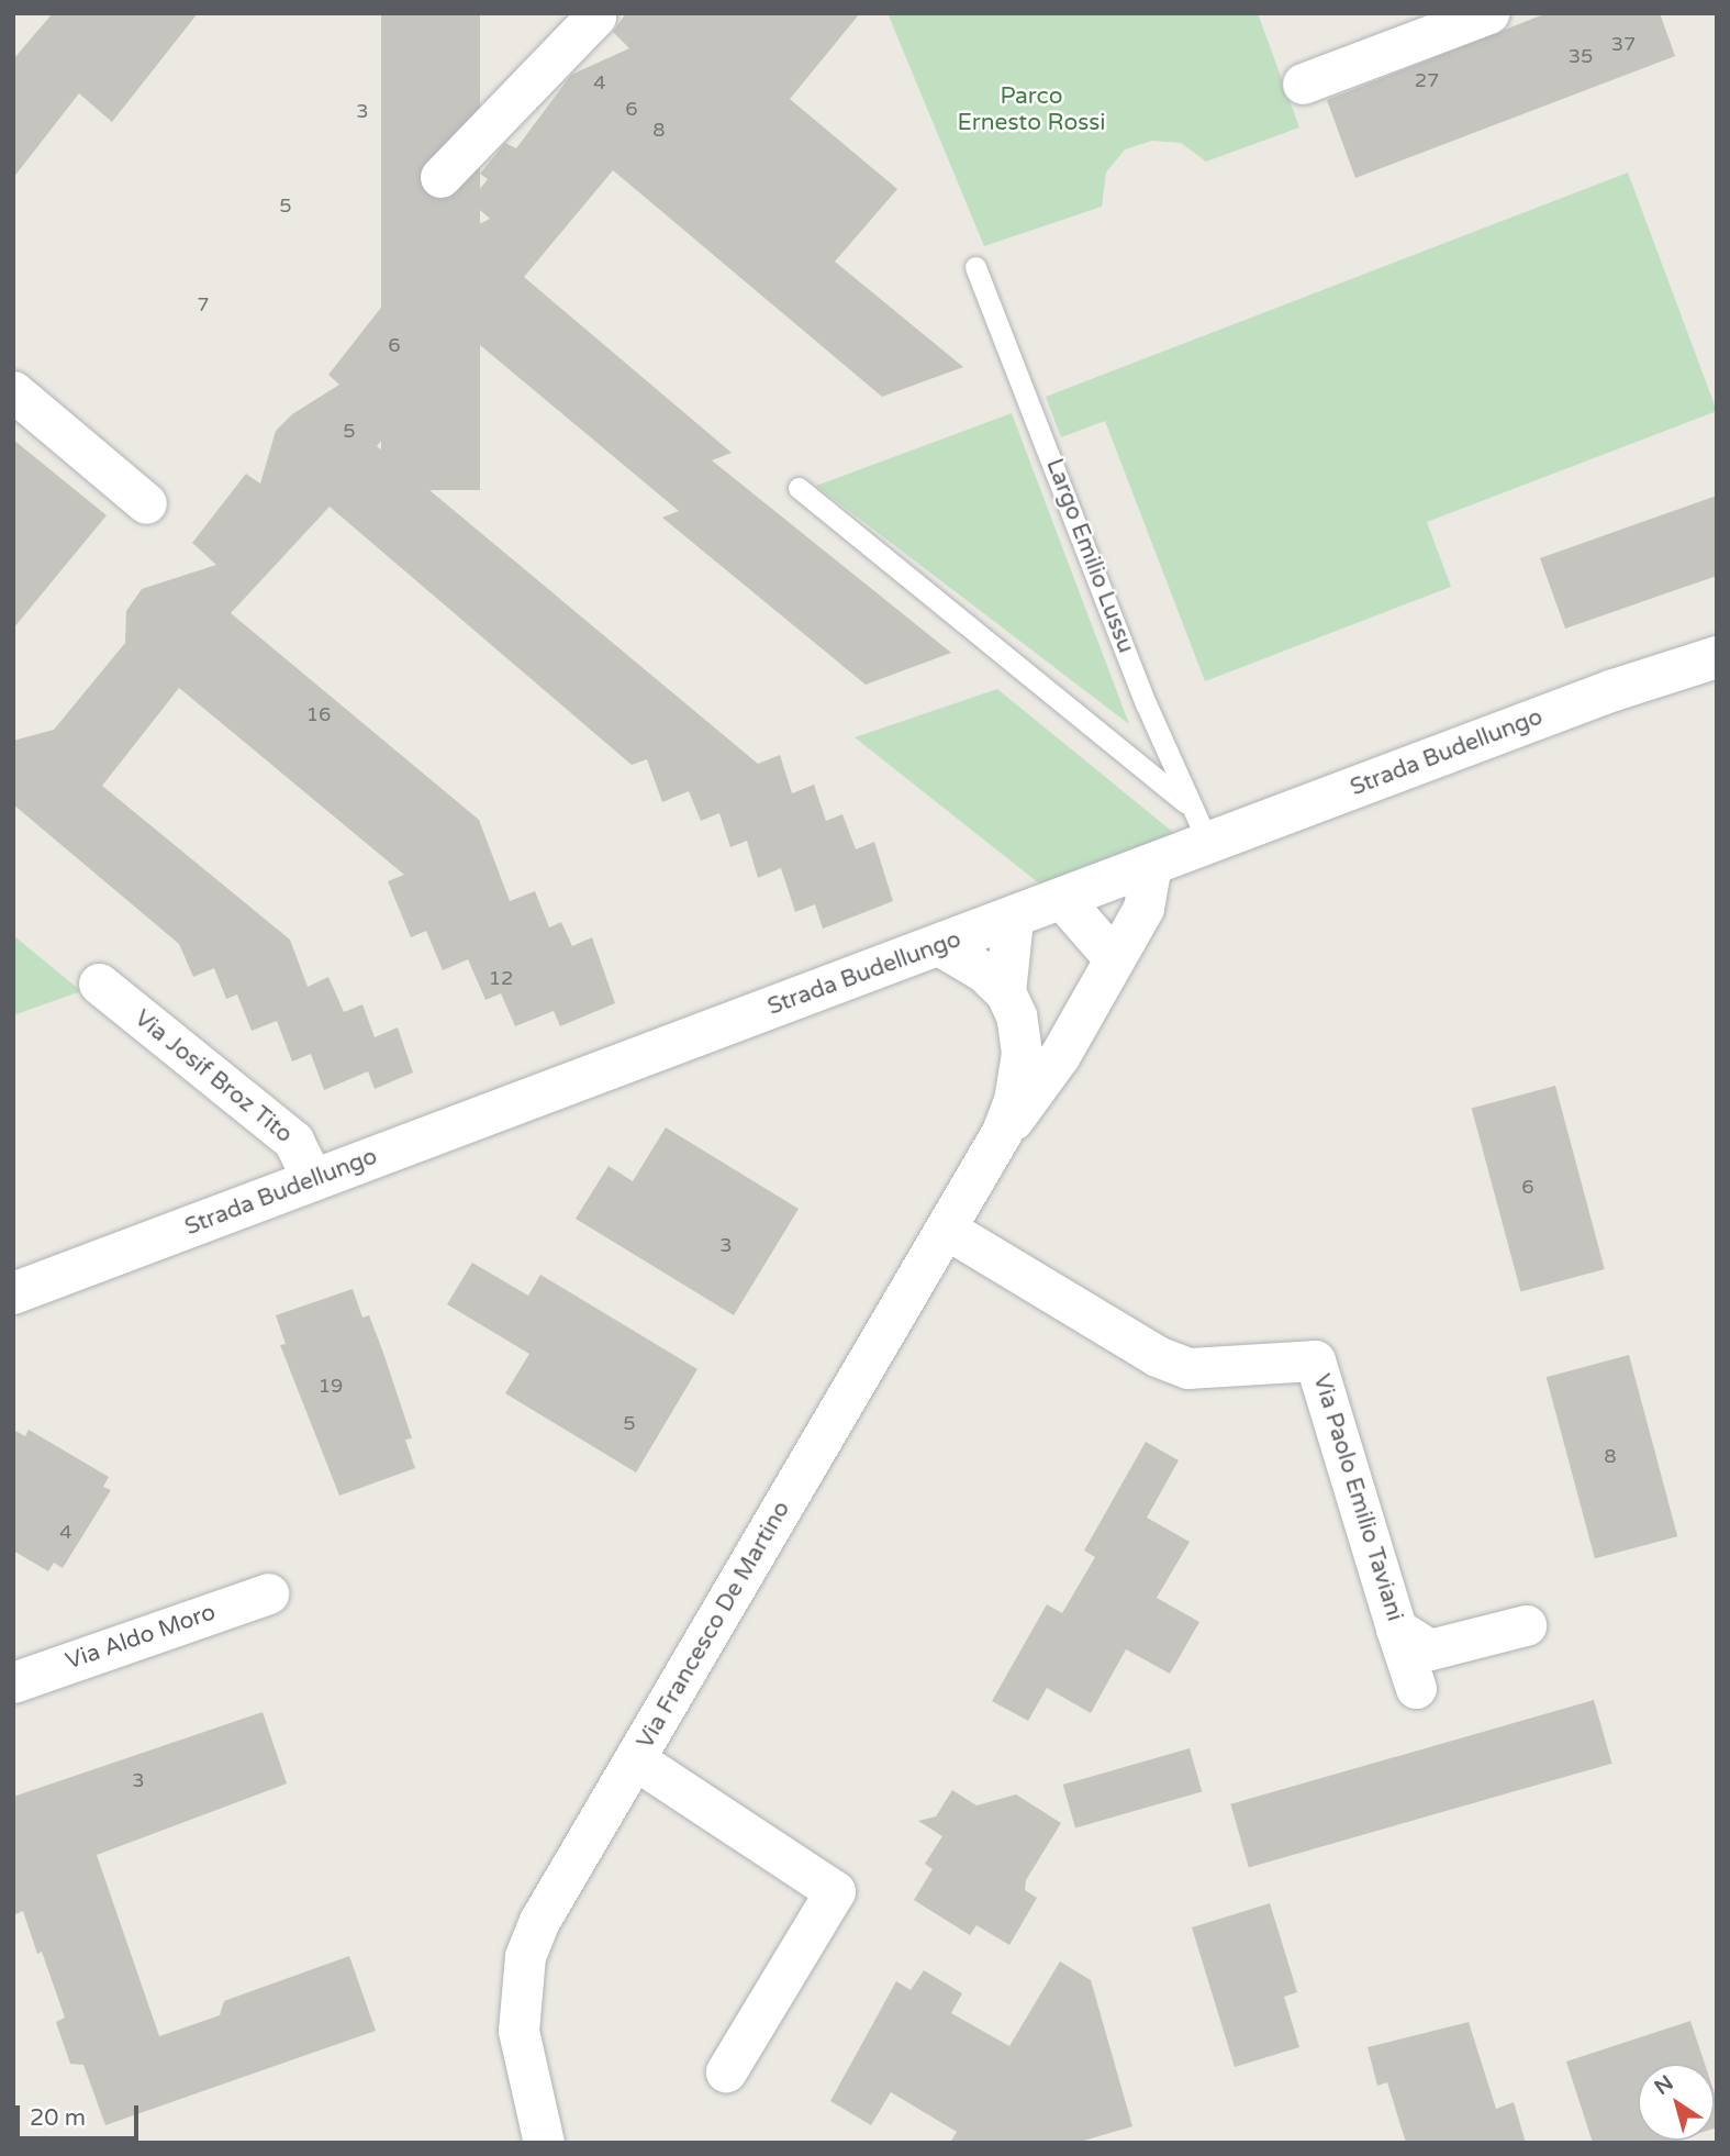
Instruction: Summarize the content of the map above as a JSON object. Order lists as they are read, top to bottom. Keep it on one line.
{"streets":{"street":["Strada Budellungo","Via Josif Broz Tito","Via Paolo Emilio Taviani","Via Francesco De Martino","Via Aldo Moro"],"lane":["Largo Emilio Lussu"]},"crossings":[["Largo Emilio Lussu","Strada Budellungo"],["Strada Budellungo","Via Josif Broz Tito"],["Strada Budellungo","Via Francesco De Martino"],["Via Paolo Emilio Taviani","Via Francesco De Martino"]],"parks":["Parco Ernesto Rossi"],"house_numbers":["37","35","27","4","6","3","8","5","7","6","5","16","12","6","3","19","5","8","4","3"],"scale_bar":"20 m","north":"top left"}
